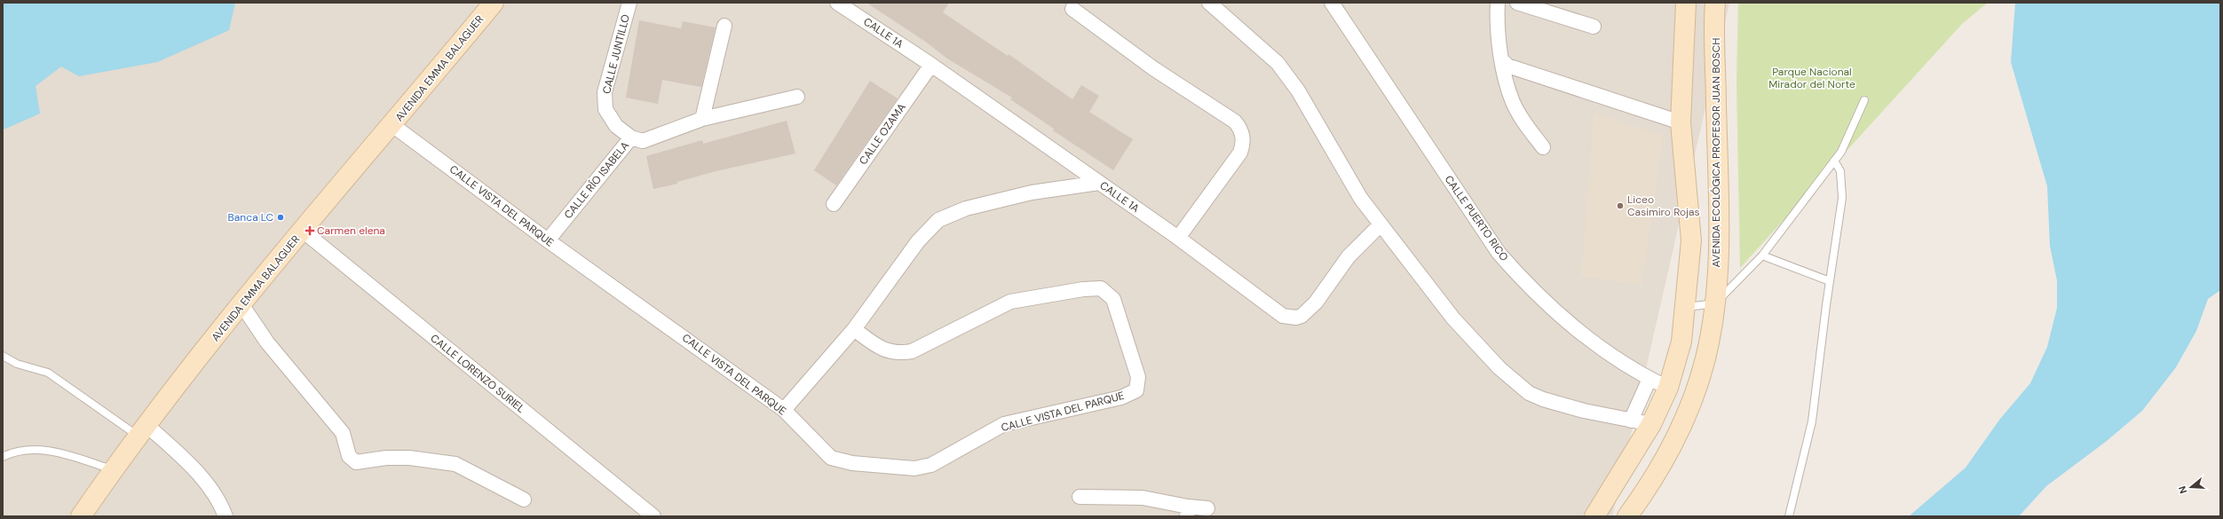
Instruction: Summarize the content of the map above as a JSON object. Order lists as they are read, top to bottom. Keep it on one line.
{"streets":{"street":["CALLE 1A","CALLE JUNTILLO","AVENIDA EMMA BALAGUER","CALLE OZAMA","AVENIDA ECOLÓGICA PROFESOR JUAN BOSCH","CALLE RÍO ISABELA","CALLE VISTA DEL PARQUE","CALLE PUERTO RICO","CALLE LORENZO SURIEL"]},"crossings":[["CALLE 1A","CALLE OZAMA"],["CALLE JUNTILLO","CALLE RÍO ISABELA"],["AVENIDA EMMA BALAGUER","CALLE VISTA DEL PARQUE"],["AVENIDA EMMA BALAGUER","CALLE LORENZO SURIEL"],["CALLE RÍO ISABELA","CALLE VISTA DEL PARQUE"]],"parks":["Parque Nacional Mirador del Norte"],"places":{"other":["Liceo Casimiro Rojas","Banca LC"],"health":["Carmen elena"]},"north":"left"}
